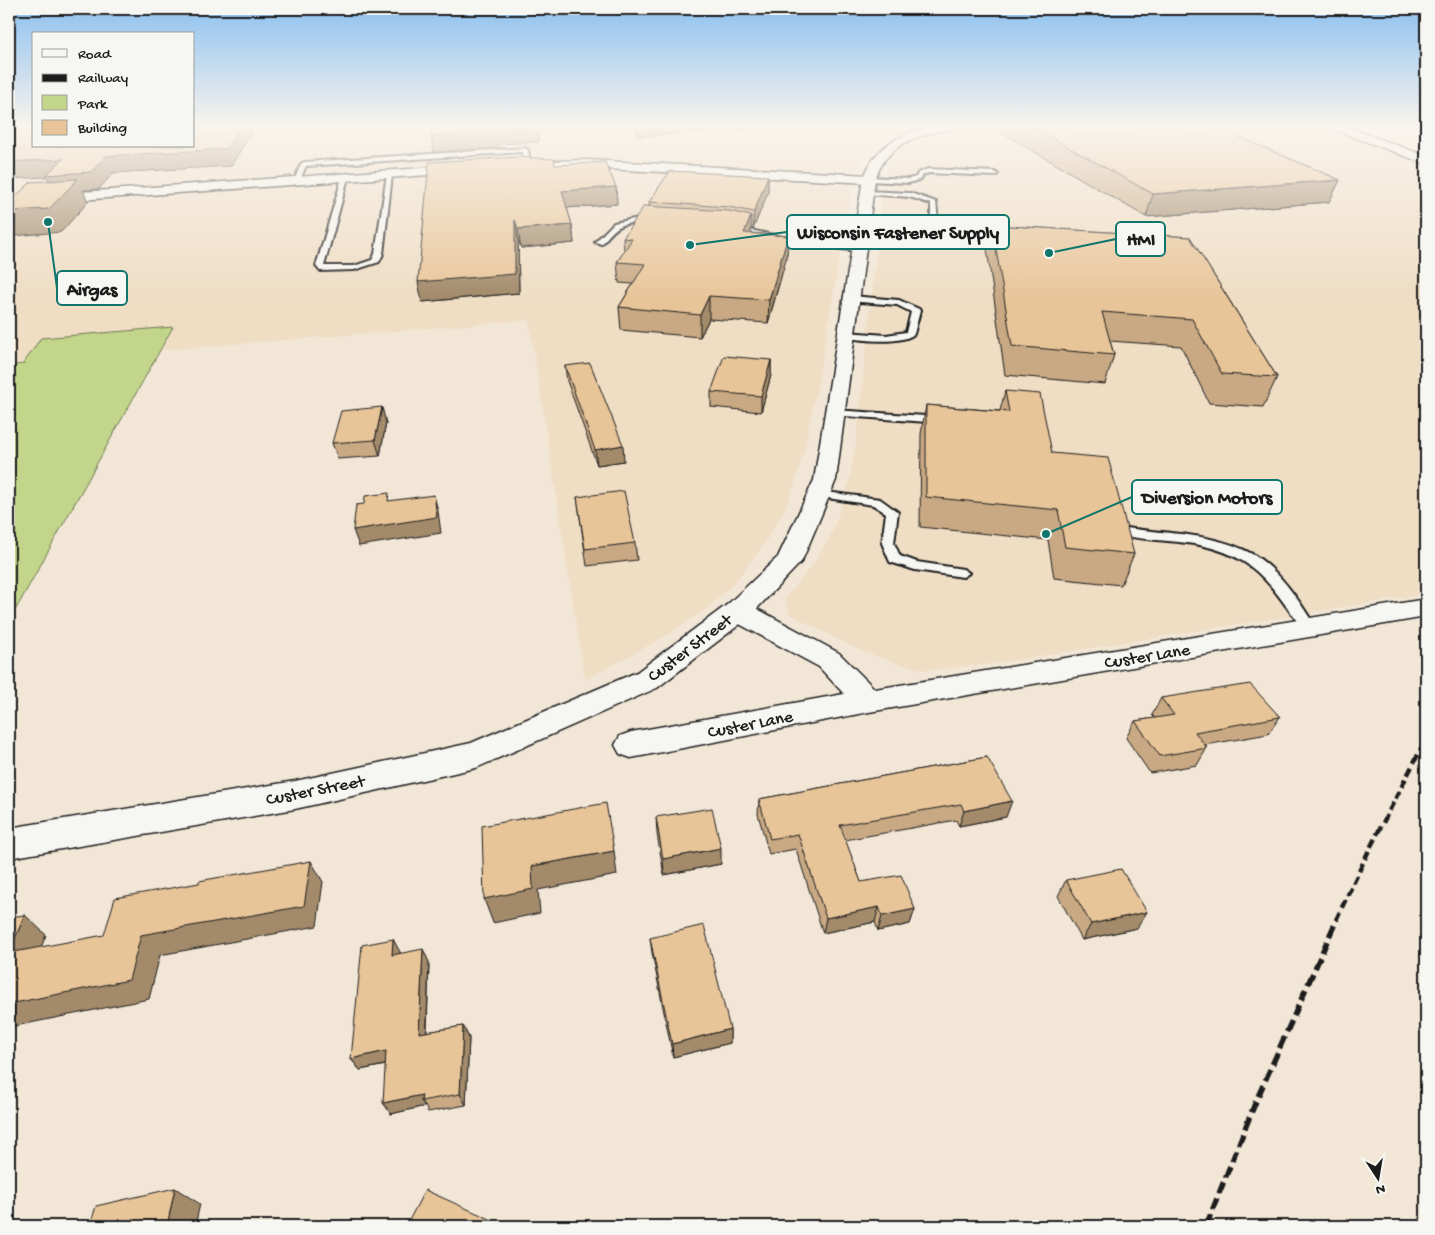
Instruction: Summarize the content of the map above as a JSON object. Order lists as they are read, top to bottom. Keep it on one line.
{"streets":{"street":["Custer Street","Custer Lane"]},"places":["Airgas","Wisconsin Fastener Supply","HMI","Diversion Motors"],"legend":["Road","Railway","Park","Building"],"north":"bottom"}
